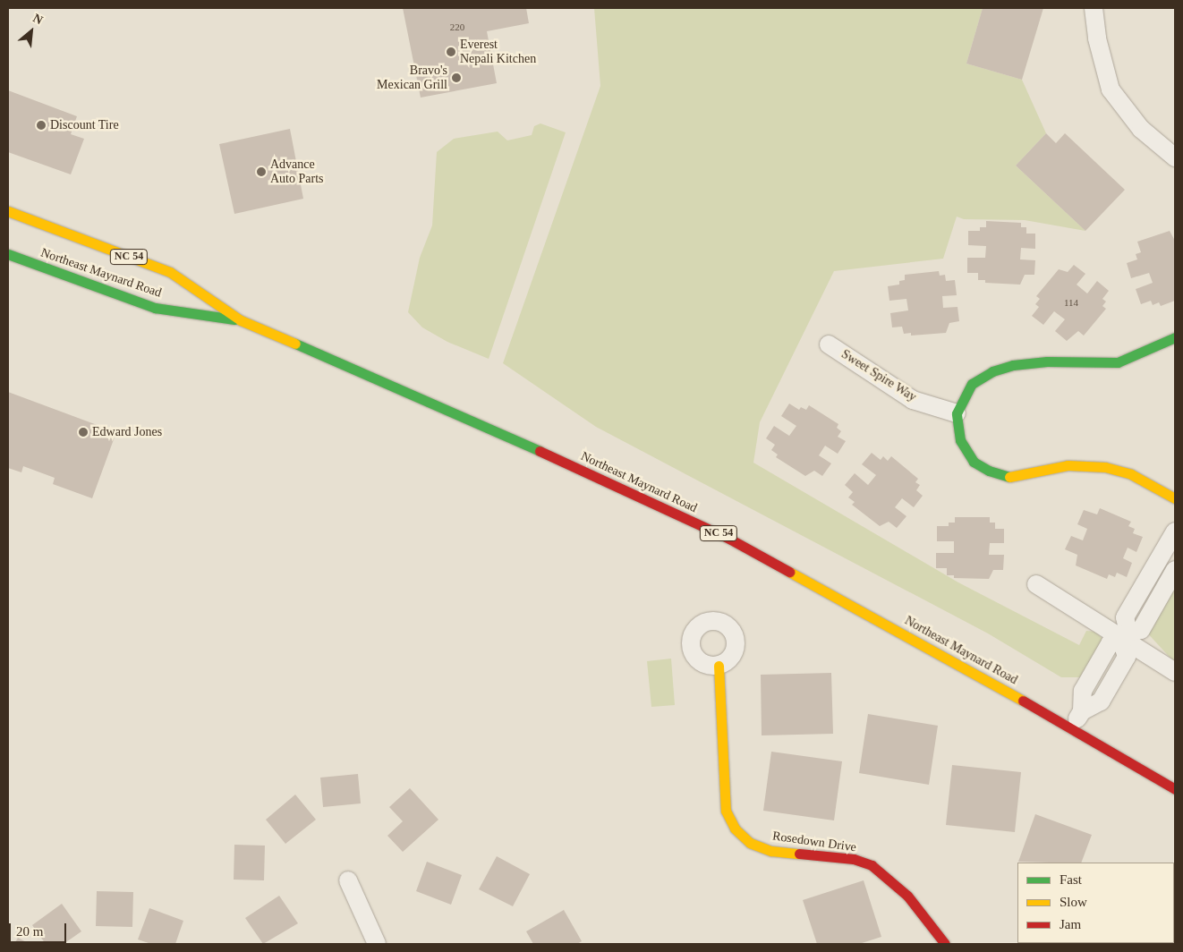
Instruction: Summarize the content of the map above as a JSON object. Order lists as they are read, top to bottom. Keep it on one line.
{"streets":{"main road":["NC 54","Northeast Maynard Road","Rosedown Drive"],"street":["Sweet Spire Way"]},"places":["Everest Nepali Kitchen","Bravo's Mexican Grill","Discount Tire","Advance Auto Parts","Edward Jones"],"house_numbers":["220","114"],"legend":["Fast","Slow","Jam"],"scale_bar":"20 m","north":"top right"}
